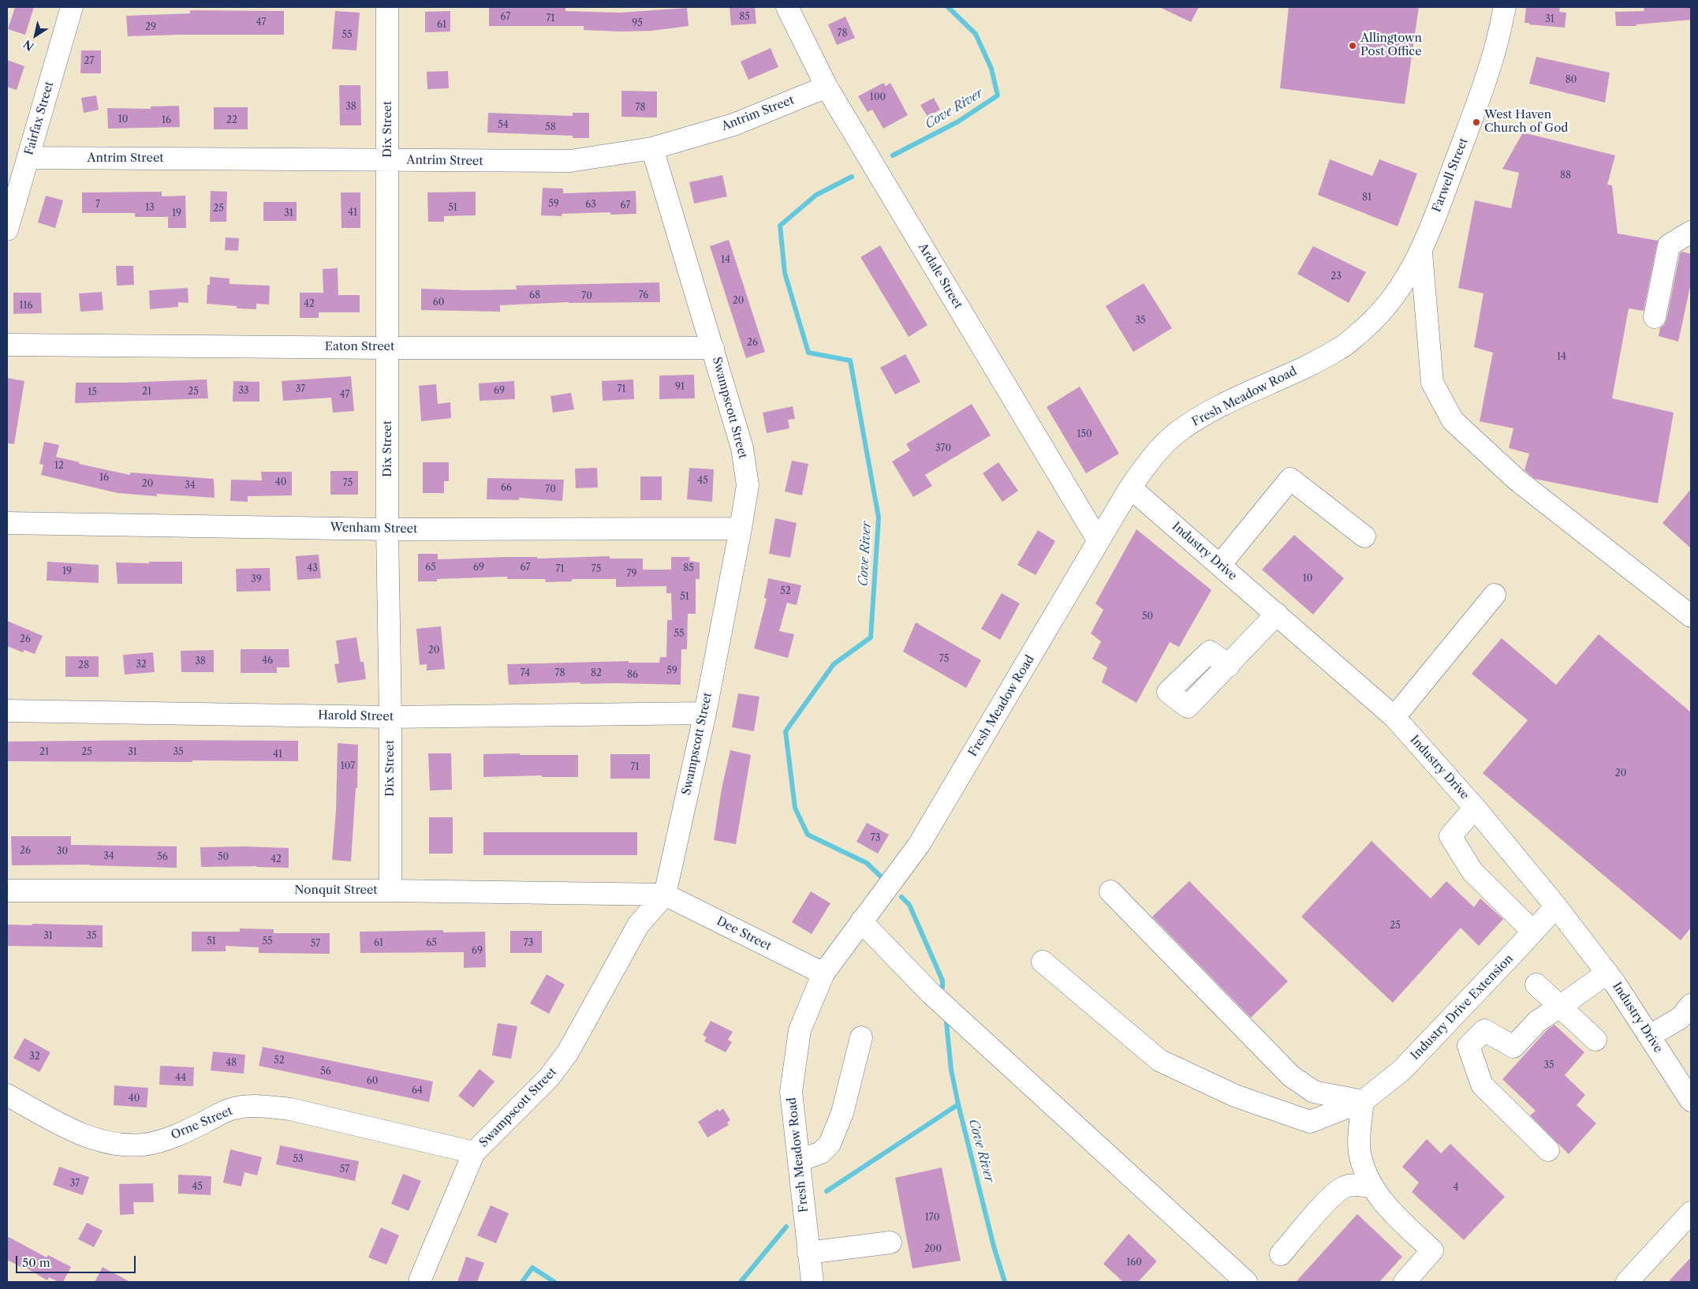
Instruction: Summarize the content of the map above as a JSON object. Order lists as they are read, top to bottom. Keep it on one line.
{"streets":{"street":["Antrim Street","Fairfax Street","Dix Street","Farwell Street","Ardale Street","Eaton Street","Fresh Meadow Road","Swampscott Street","Wenham Street","Industry Drive","Harold Street","Nonquit Street","Dee Street","Industry Drive Extension","Orne Street"]},"crossings":[["Antrim Street","Fairfax Street"],["Antrim Street","Dix Street"],["Antrim Street","Ardale Street"],["Antrim Street","Swampscott Street"],["Dix Street","Eaton Street"],["Dix Street","Wenham Street"],["Dix Street","Harold Street"],["Dix Street","Nonquit Street"],["Farwell Street","Fresh Meadow Road"],["Ardale Street","Fresh Meadow Road"],["Eaton Street","Swampscott Street"],["Fresh Meadow Road","Industry Drive"],["Fresh Meadow Road","Dee Street"],["Swampscott Street","Wenham Street"],["Swampscott Street","Harold Street"],["Swampscott Street","Nonquit Street"],["Swampscott Street","Dee Street"],["Swampscott Street","Orne Street"],["Industry Drive","Industry Drive Extension"],["Nonquit Street","Dee Street"]],"water":["Cove River"],"places":["Allingtown Post Office","West Haven Church of God"],"house_numbers":["67","85","71","31","47","95","61","29","78","55","27","80","100","38","78","10","16","22","54","58","88","81","59","7","63","67","13","51","25","41","19","31","14","23","68","76","70","20","60","42","116","35","26","14","91","37","71","33","69","21","25","15","47","150","370","12","16","45","40","75","20","34","66","70","65","69","67","43","85","71","75","19","79","10","39","52","51","50","55","26","20","75","46","38","32","28","59","74","78","82","86","21","25","31","35","41","107","71","20","73","26","30","34","56","50","42","25","31","35","51","55","61","65","73","57","69","32","52","48","35","56","44","60","64","40","53","57","37","45","4","170","200","160"],"scale_bar":"50 m","north":"bottom left"}
